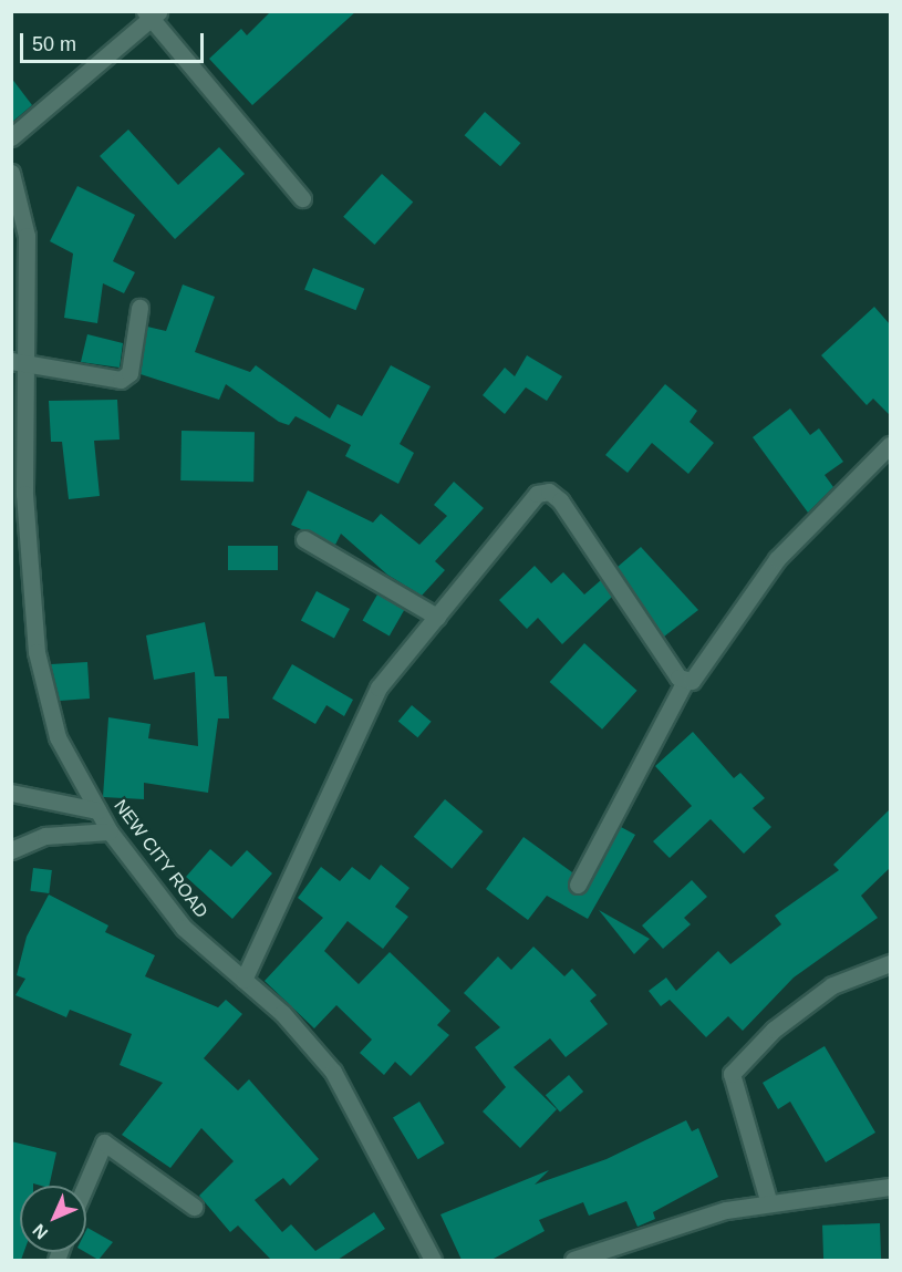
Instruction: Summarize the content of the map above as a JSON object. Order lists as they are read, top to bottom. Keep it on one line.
{"streets":{"street":["NEW CITY ROAD"]},"scale_bar":"50 m","north":"bottom left"}
